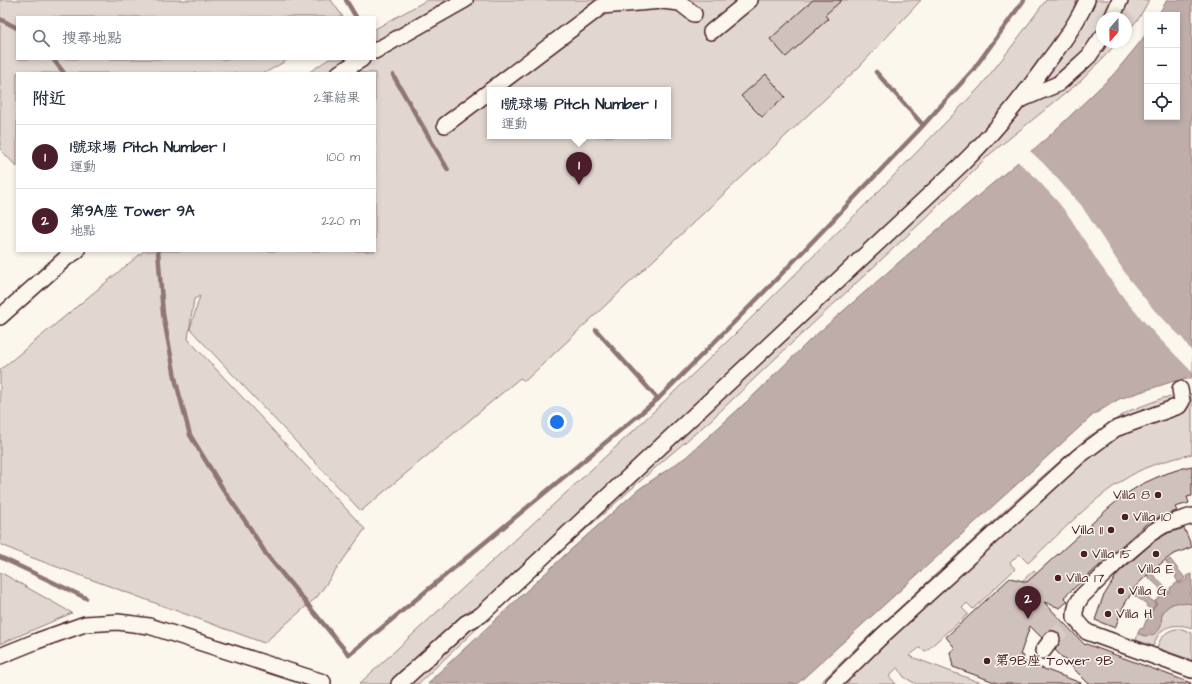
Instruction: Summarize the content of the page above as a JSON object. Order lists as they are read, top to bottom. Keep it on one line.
{"places":["Villa 8","Villa 10","Villa 11","Villa 15","Villa E","Villa 17","Villa G","Villa H","第9B座 Tower 9B"],"north":"bottom","page":{"map_buttons":["+","−"],"search":"搜尋地點","heading":["附近","2筆結果"],"popup":["1號球場 Pitch Number 1","運動"],"list":[{"mark":"1","name":"1號球場 Pitch Number 1","note":"運動","value":"100 m"},{"mark":"2","name":"第9A座 Tower 9A","note":"地點","value":"220 m"}],"pins":["1","2"]}}
